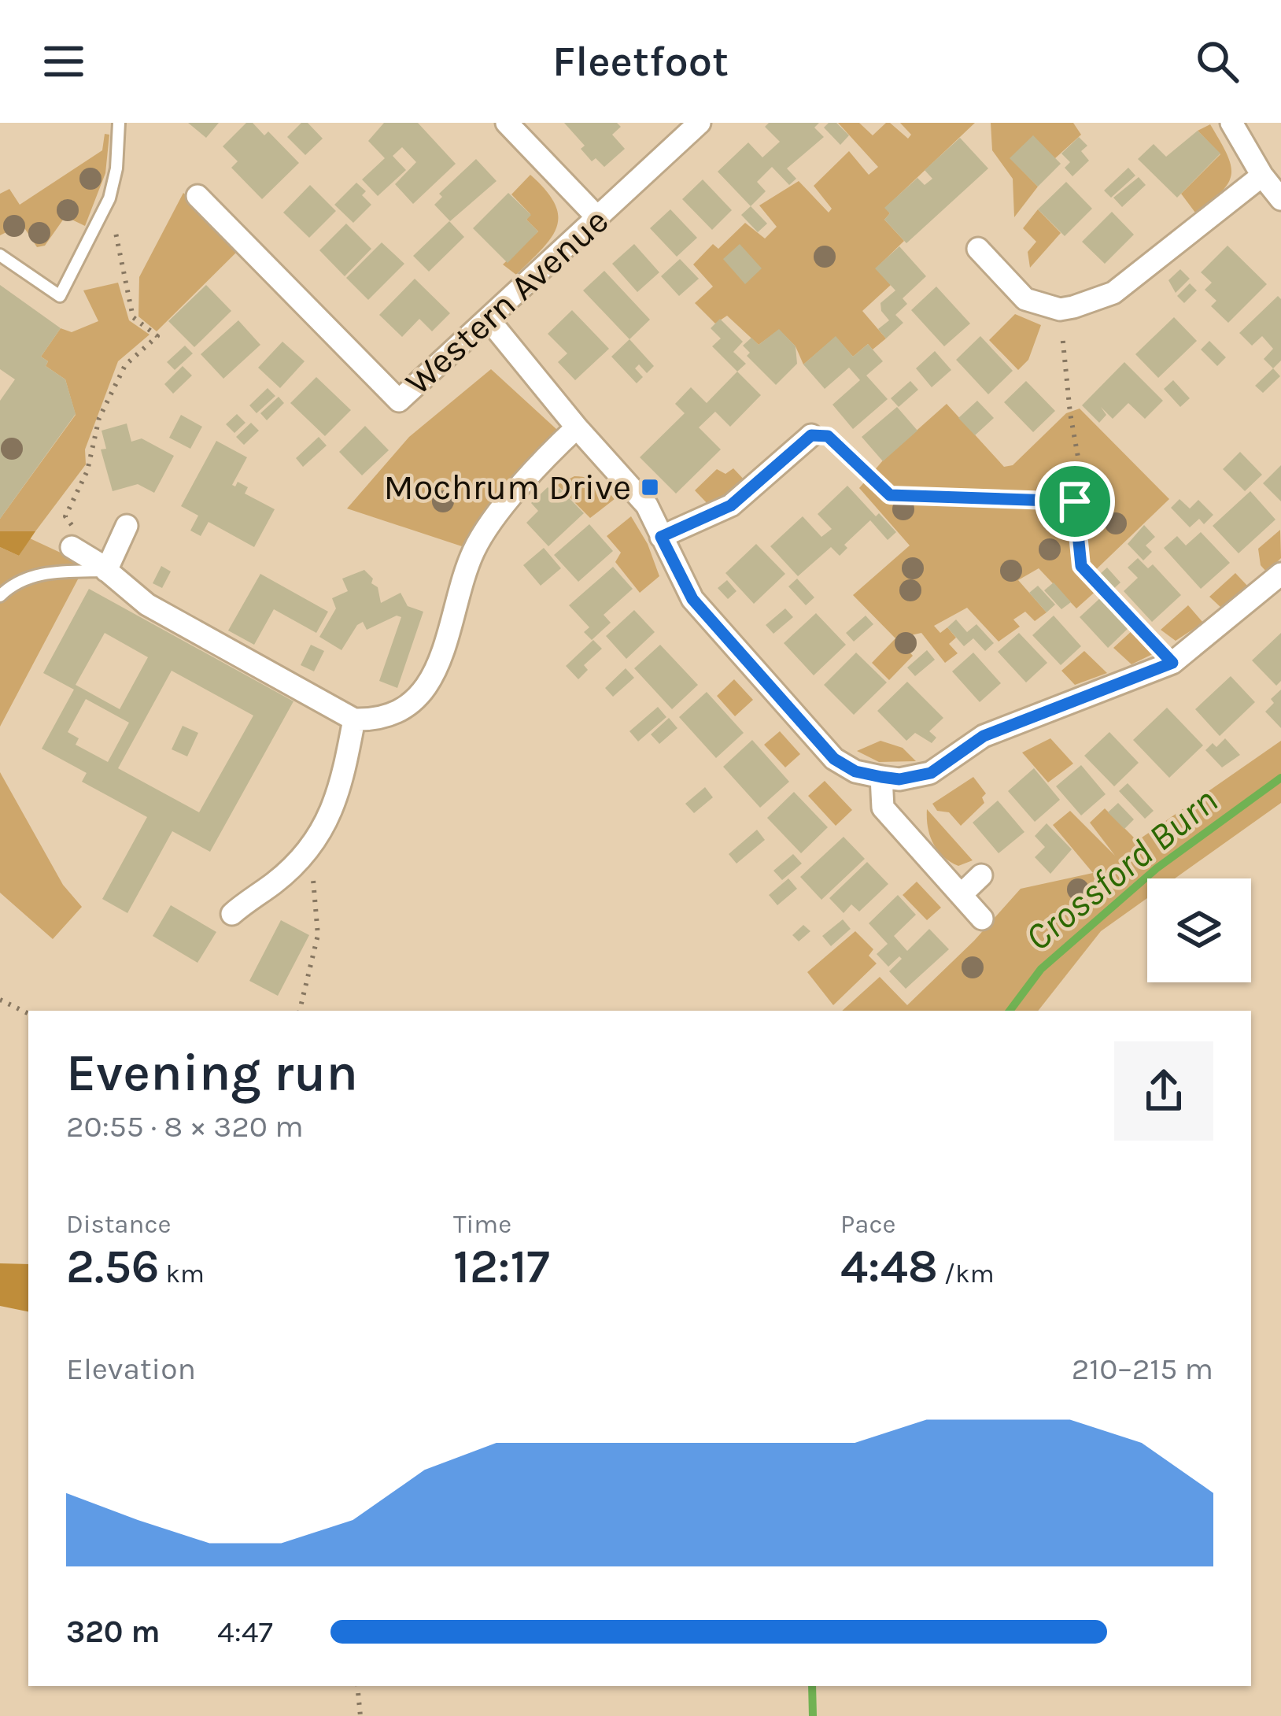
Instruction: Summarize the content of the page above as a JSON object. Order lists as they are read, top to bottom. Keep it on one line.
{"streets":{"street":["Western Avenue"]},"water":["Crossford Burn"],"places":{"transit":["Mochrum Drive"]},"page":{"header":"Fleetfoot","heading":["Evening run","20:55 · 8 × 320 m"],"stats":[["Distance","2.56 km"],["Time","12:17"],["Pace","4:48 /km"]],"chart":["Elevation","210–215 m"],"list":[{"name":"320 m","note":"4:47"}]}}
